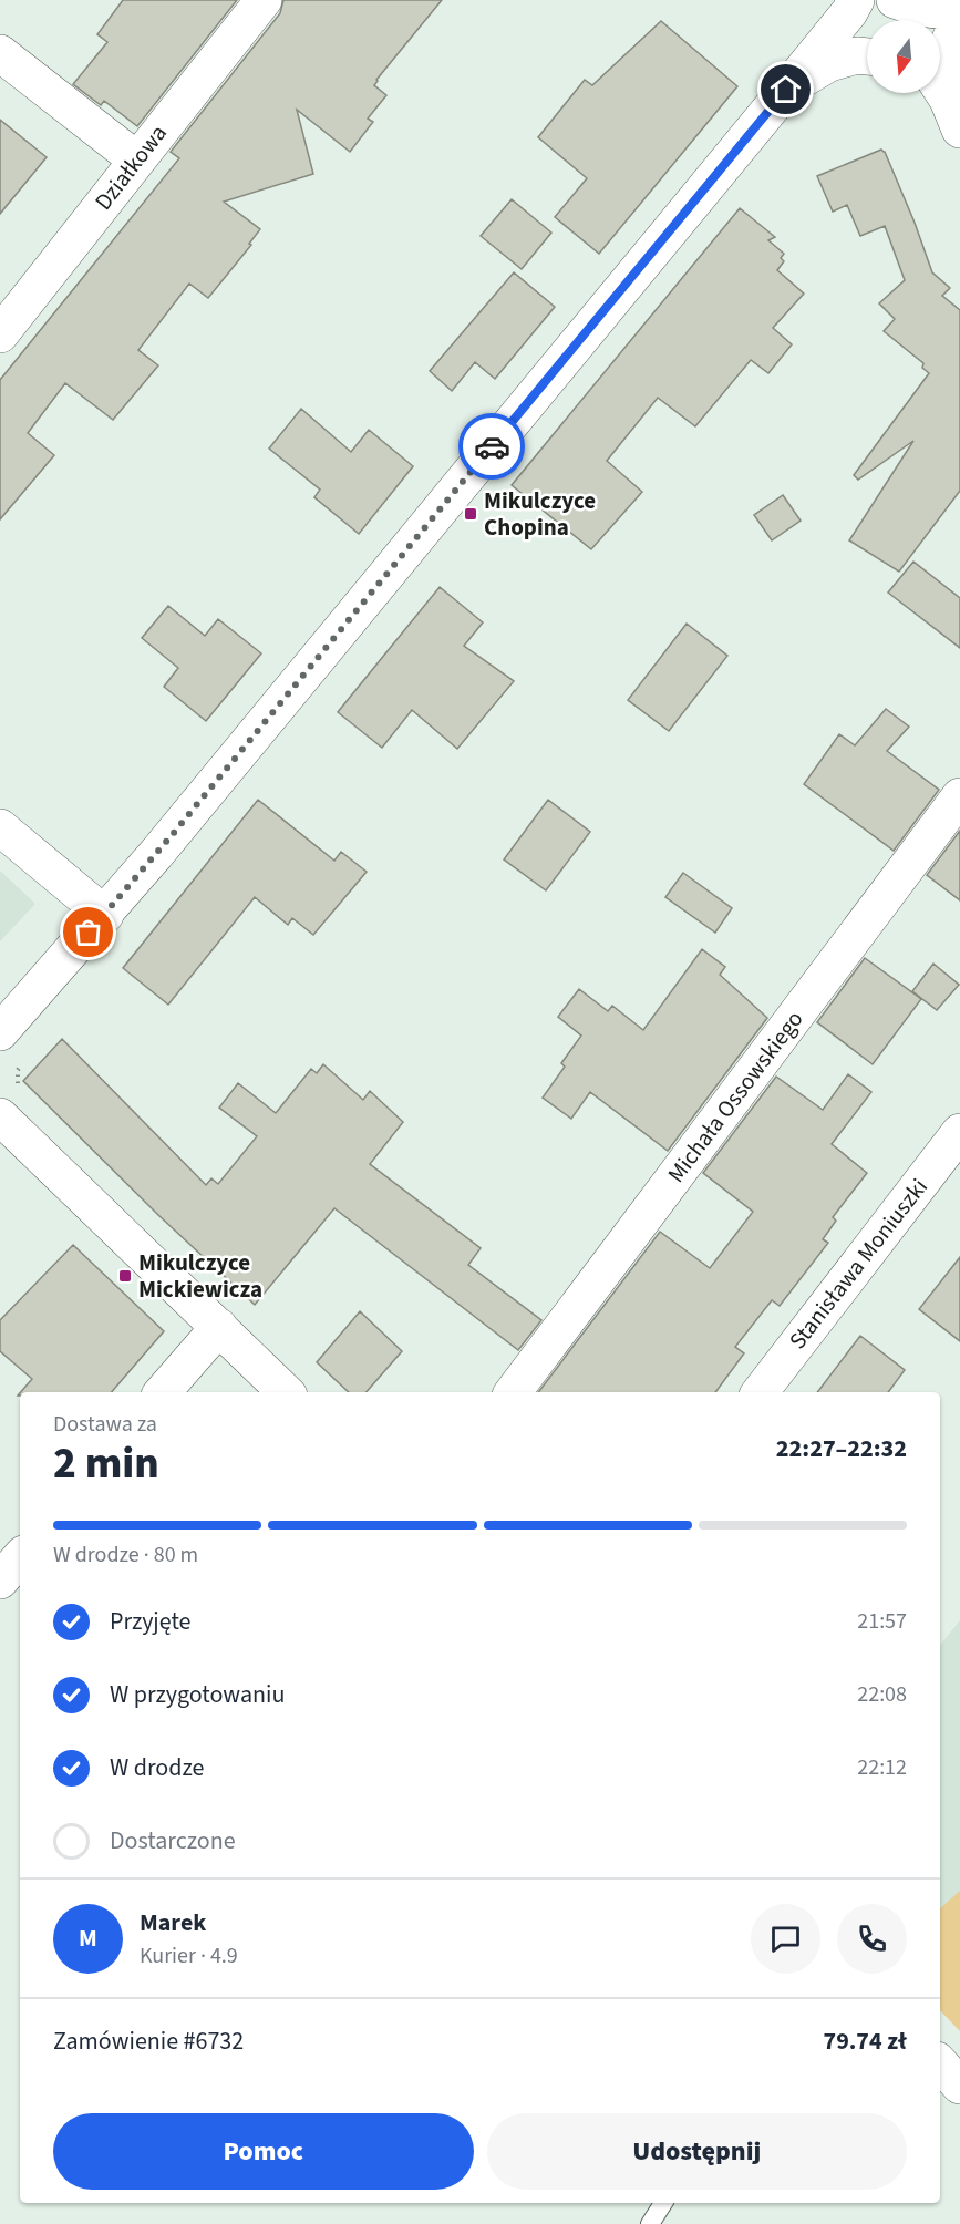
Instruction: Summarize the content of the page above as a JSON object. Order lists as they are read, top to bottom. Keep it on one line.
{"streets":{"street":["Działkowa","Michała Ossowskiego","Stanisława Moniuszki"]},"places":{"transit":["Mikulczyce Chopina","Mikulczyce Mickiewicza"]},"north":"bottom","page":{"heading":["2 min","Dostawa za","22:27–22:32"],"panel":["Marek","Kurier · 4.9","Zamówienie #6732","79.74 zł"],"bar":"W drodze · 80 m","list":[["Przyjęte","21:57"],["W przygotowaniu","22:08"],["W drodze","22:12"],"Dostarczone"],"round":"M","buttons":["Pomoc","Udostępnij"]}}
